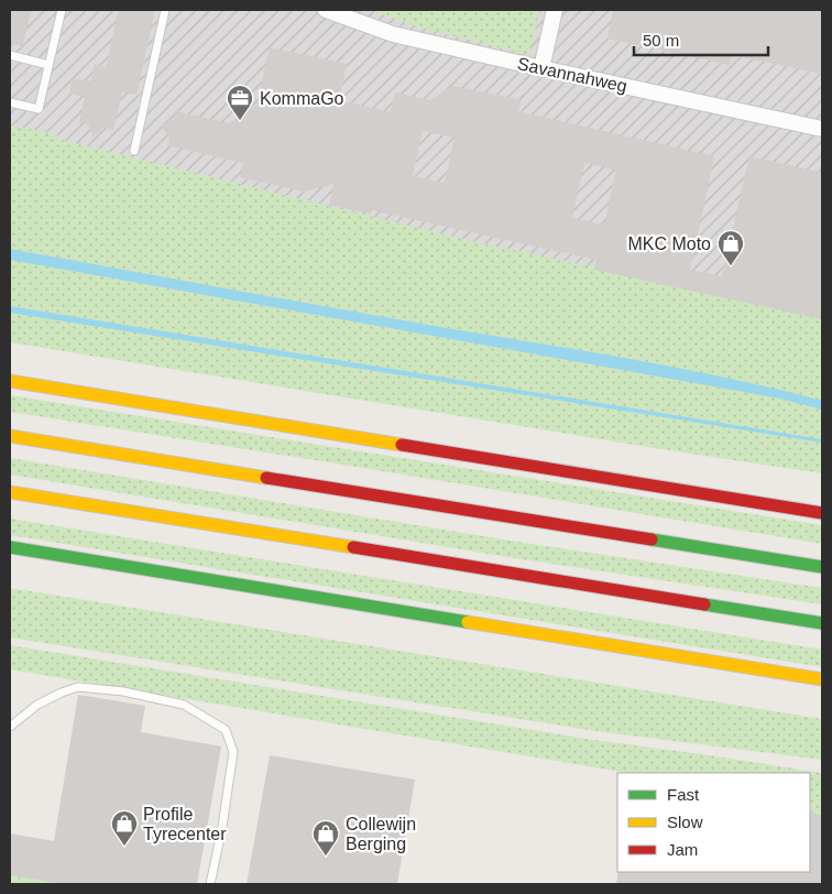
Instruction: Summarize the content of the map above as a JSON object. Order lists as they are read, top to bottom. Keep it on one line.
{"streets":{"street":["Savannahweg"]},"places":{"office":["KommaGo"],"shop":["MKC Moto","Profile Tyrecenter","Collewijn Berging"]},"legend":["Fast","Slow","Jam"],"scale_bar":"50 m"}
